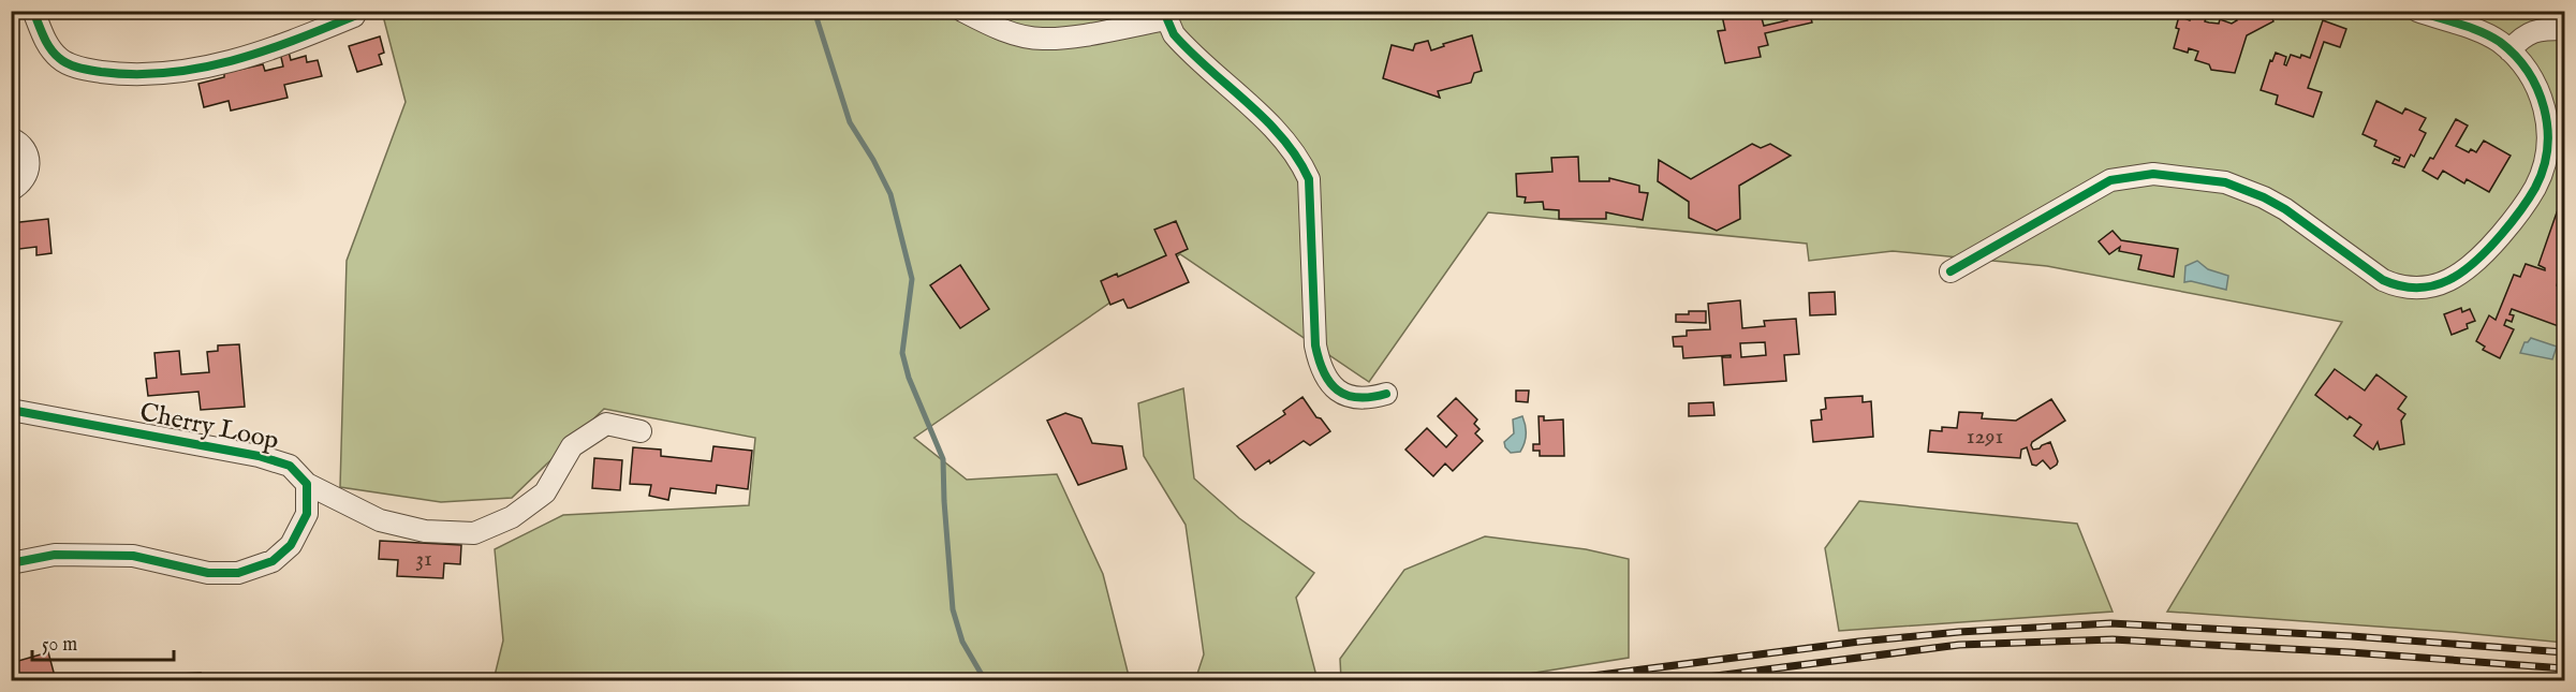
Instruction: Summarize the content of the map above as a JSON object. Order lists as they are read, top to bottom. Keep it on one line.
{"streets":{"street":["Cherry Loop"]},"house_numbers":["1291","31"],"scale_bar":"50 m"}
